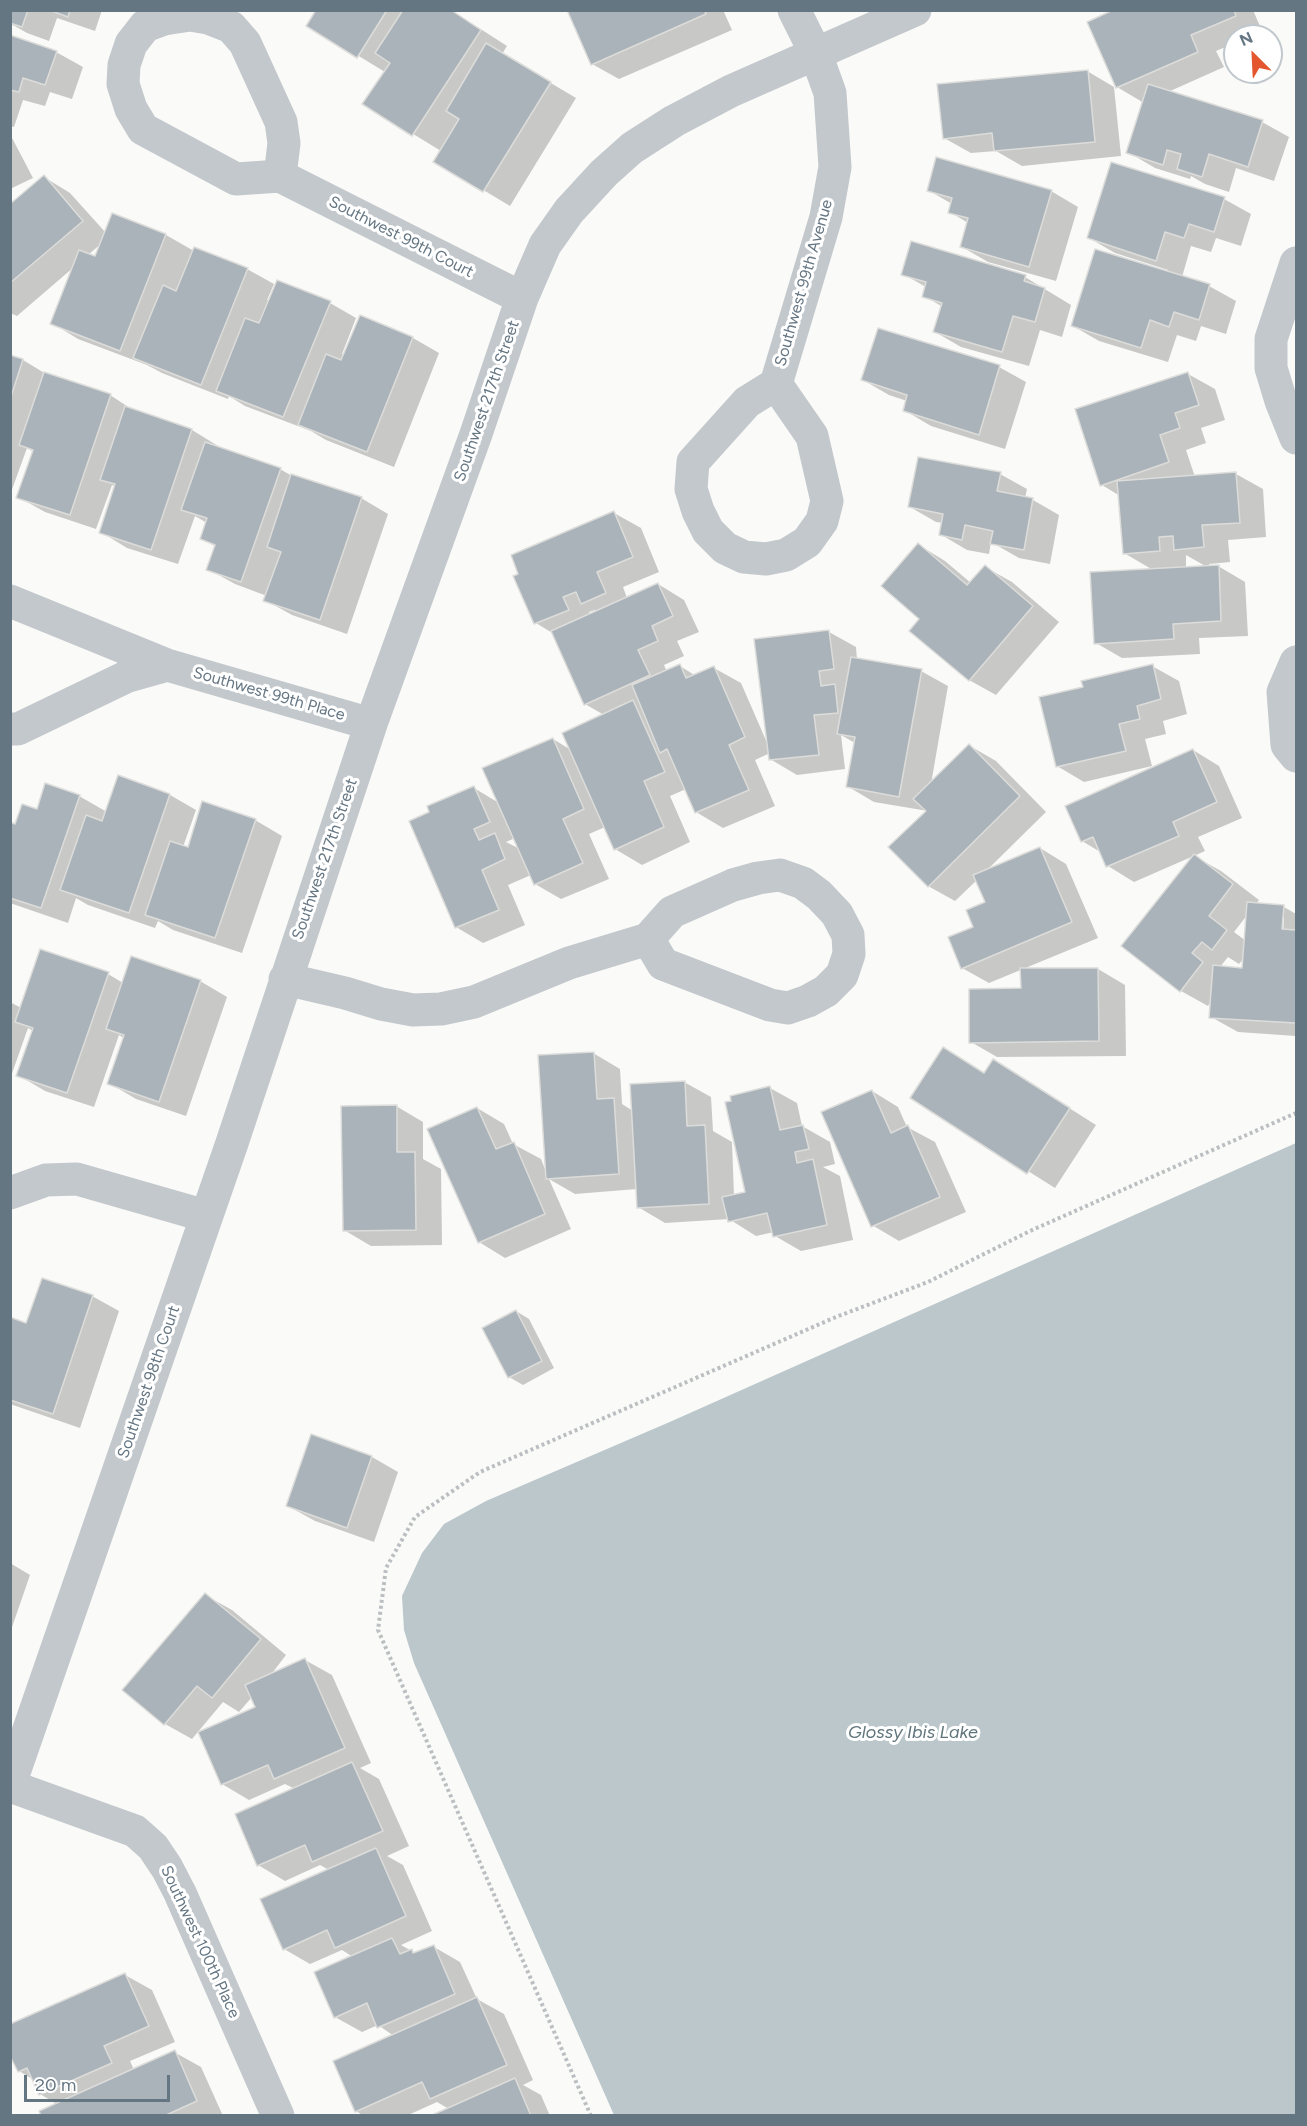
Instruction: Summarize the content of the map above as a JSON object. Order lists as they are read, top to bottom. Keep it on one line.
{"streets":{"street":["Southwest 99th Court","Southwest 99th Avenue","Southwest 217th Street","Southwest 99th Place","Southwest 98th Court","Southwest 100th Place"]},"crossings":[["Southwest 99th Court","Southwest 217th Street"],["Southwest 99th Avenue","Southwest 217th Street"],["Southwest 217th Street","Southwest 99th Place"],["Southwest 217th Street","Southwest 98th Court"],["Southwest 98th Court","Southwest 100th Place"]],"water":["Glossy Ibis Lake"],"scale_bar":"20 m","north":"top left"}
